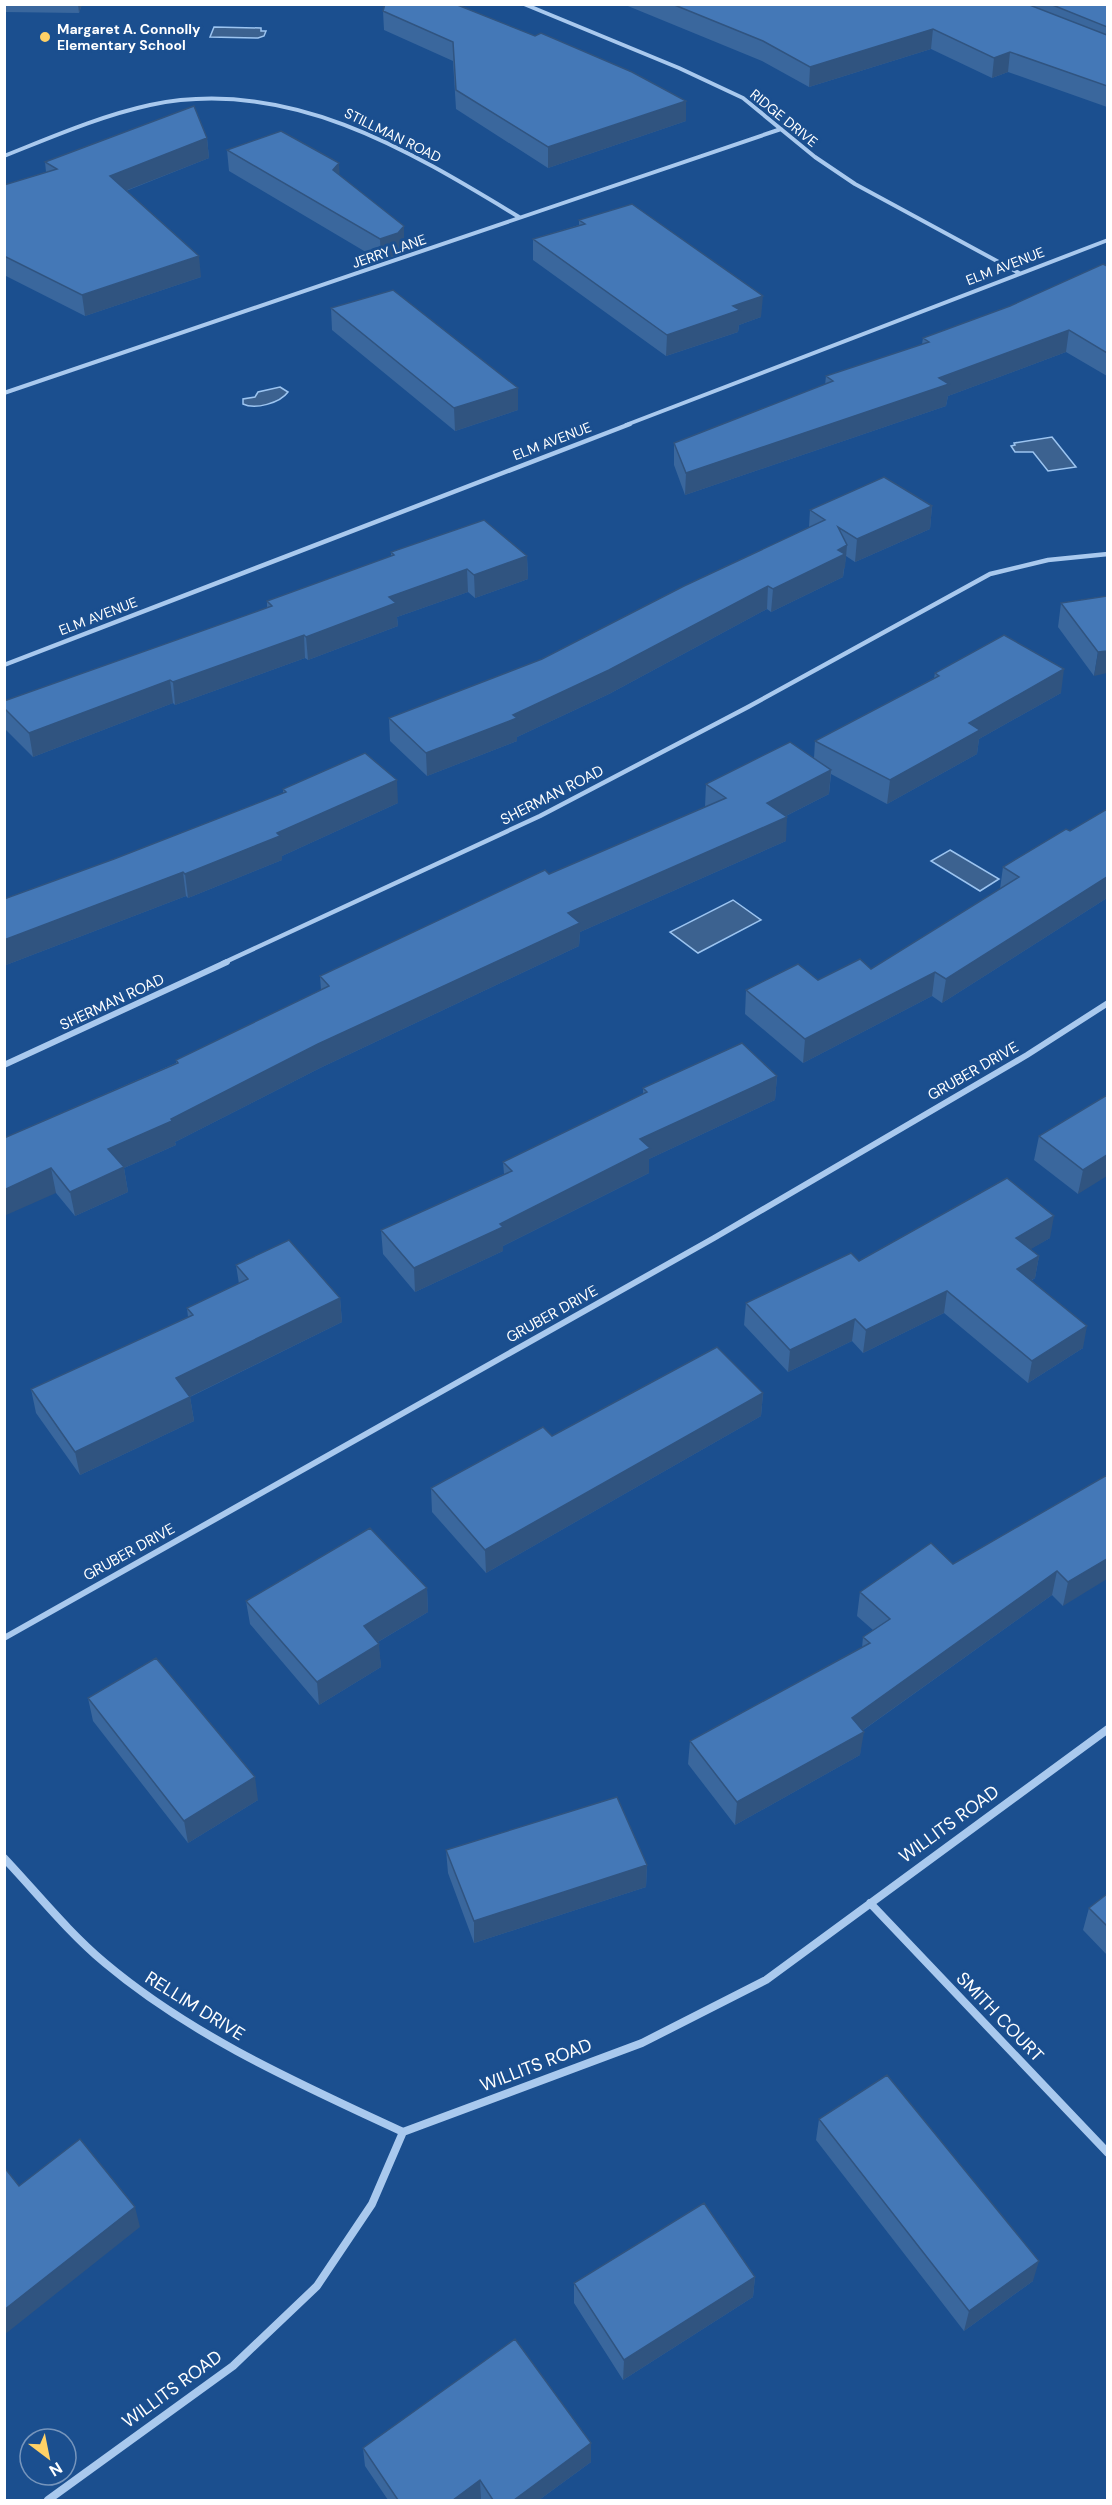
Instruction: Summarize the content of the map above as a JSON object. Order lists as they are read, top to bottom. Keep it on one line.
{"streets":{"street":["RIDGE DRIVE","STILLMAN ROAD","JERRY LANE","ELM AVENUE","SHERMAN ROAD","GRUBER DRIVE","WILLITS ROAD","RELLIM DRIVE","SMITH COURT"]},"crossings":[["RIDGE DRIVE","JERRY LANE"],["RIDGE DRIVE","ELM AVENUE"],["STILLMAN ROAD","JERRY LANE"],["WILLITS ROAD","RELLIM DRIVE"],["WILLITS ROAD","SMITH COURT"]],"places":["Margaret A. Connolly Elementary School"],"north":"bottom right"}
